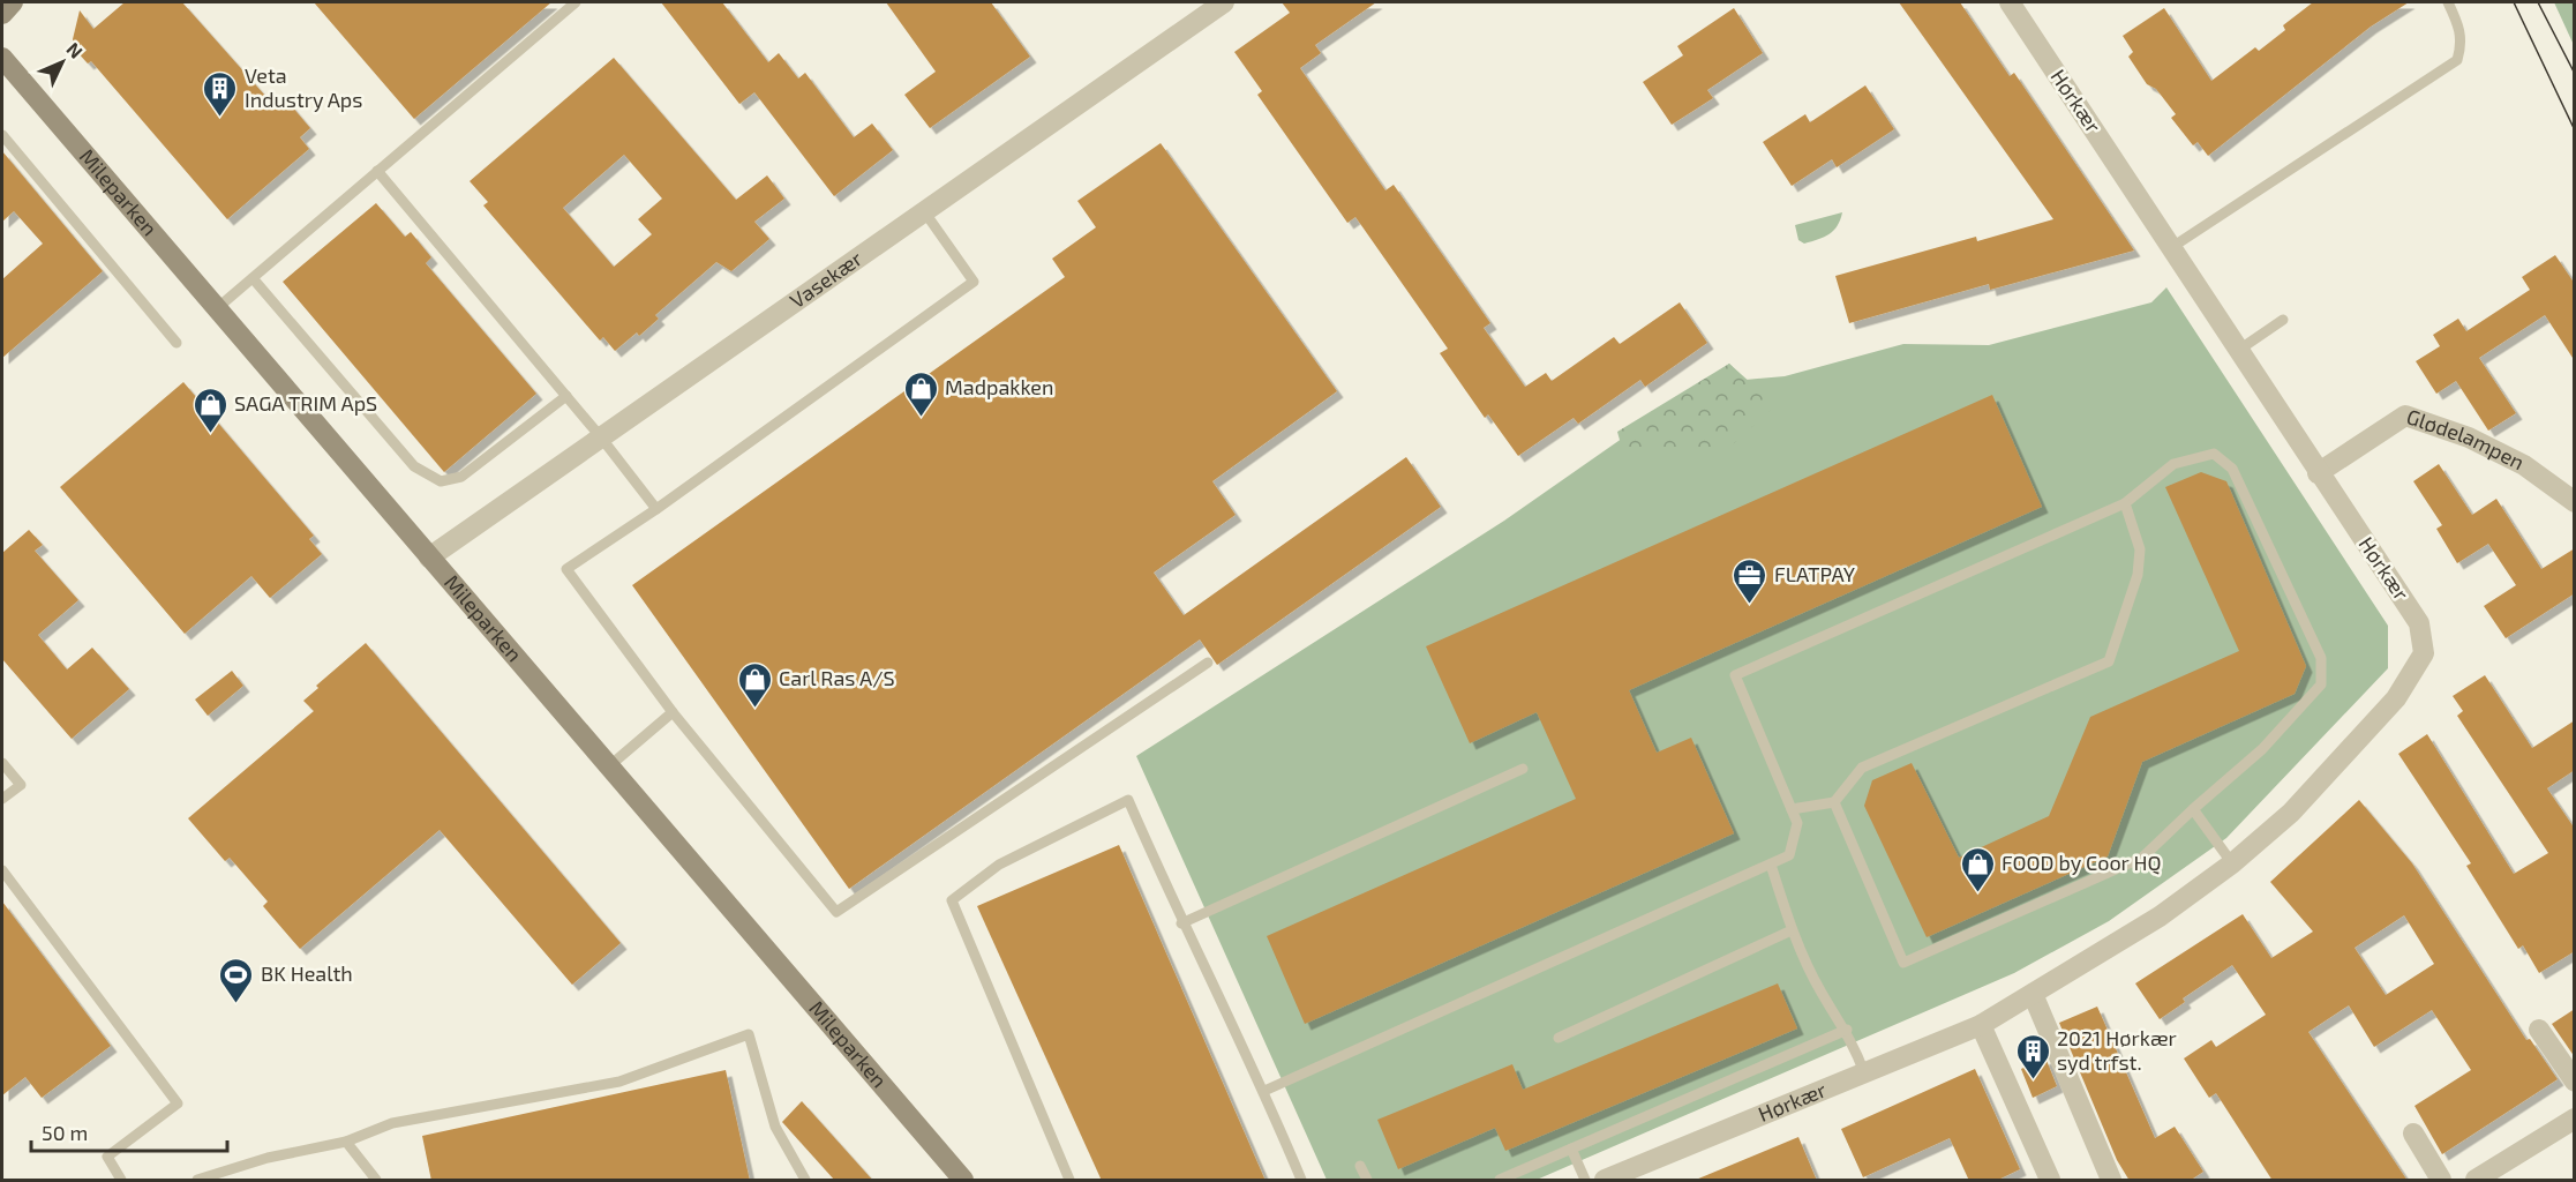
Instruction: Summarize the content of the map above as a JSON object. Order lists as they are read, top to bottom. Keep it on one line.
{"streets":{"street":["Hørkær","Mileparken","Vasekær","Glødelampen"]},"crossings":[["Hørkær","Glødelampen"],["Mileparken","Vasekær"]],"places":{"building":["Veta Industry Aps","2021 Hørkær syd trfst."],"shop":["Madpakken","SAGA TRIM ApS","Carl Ras A/S","FOOD by Coor HQ"],"office":["FLATPAY"],"sports":["BK Health"]},"scale_bar":"50 m","north":"top right"}
